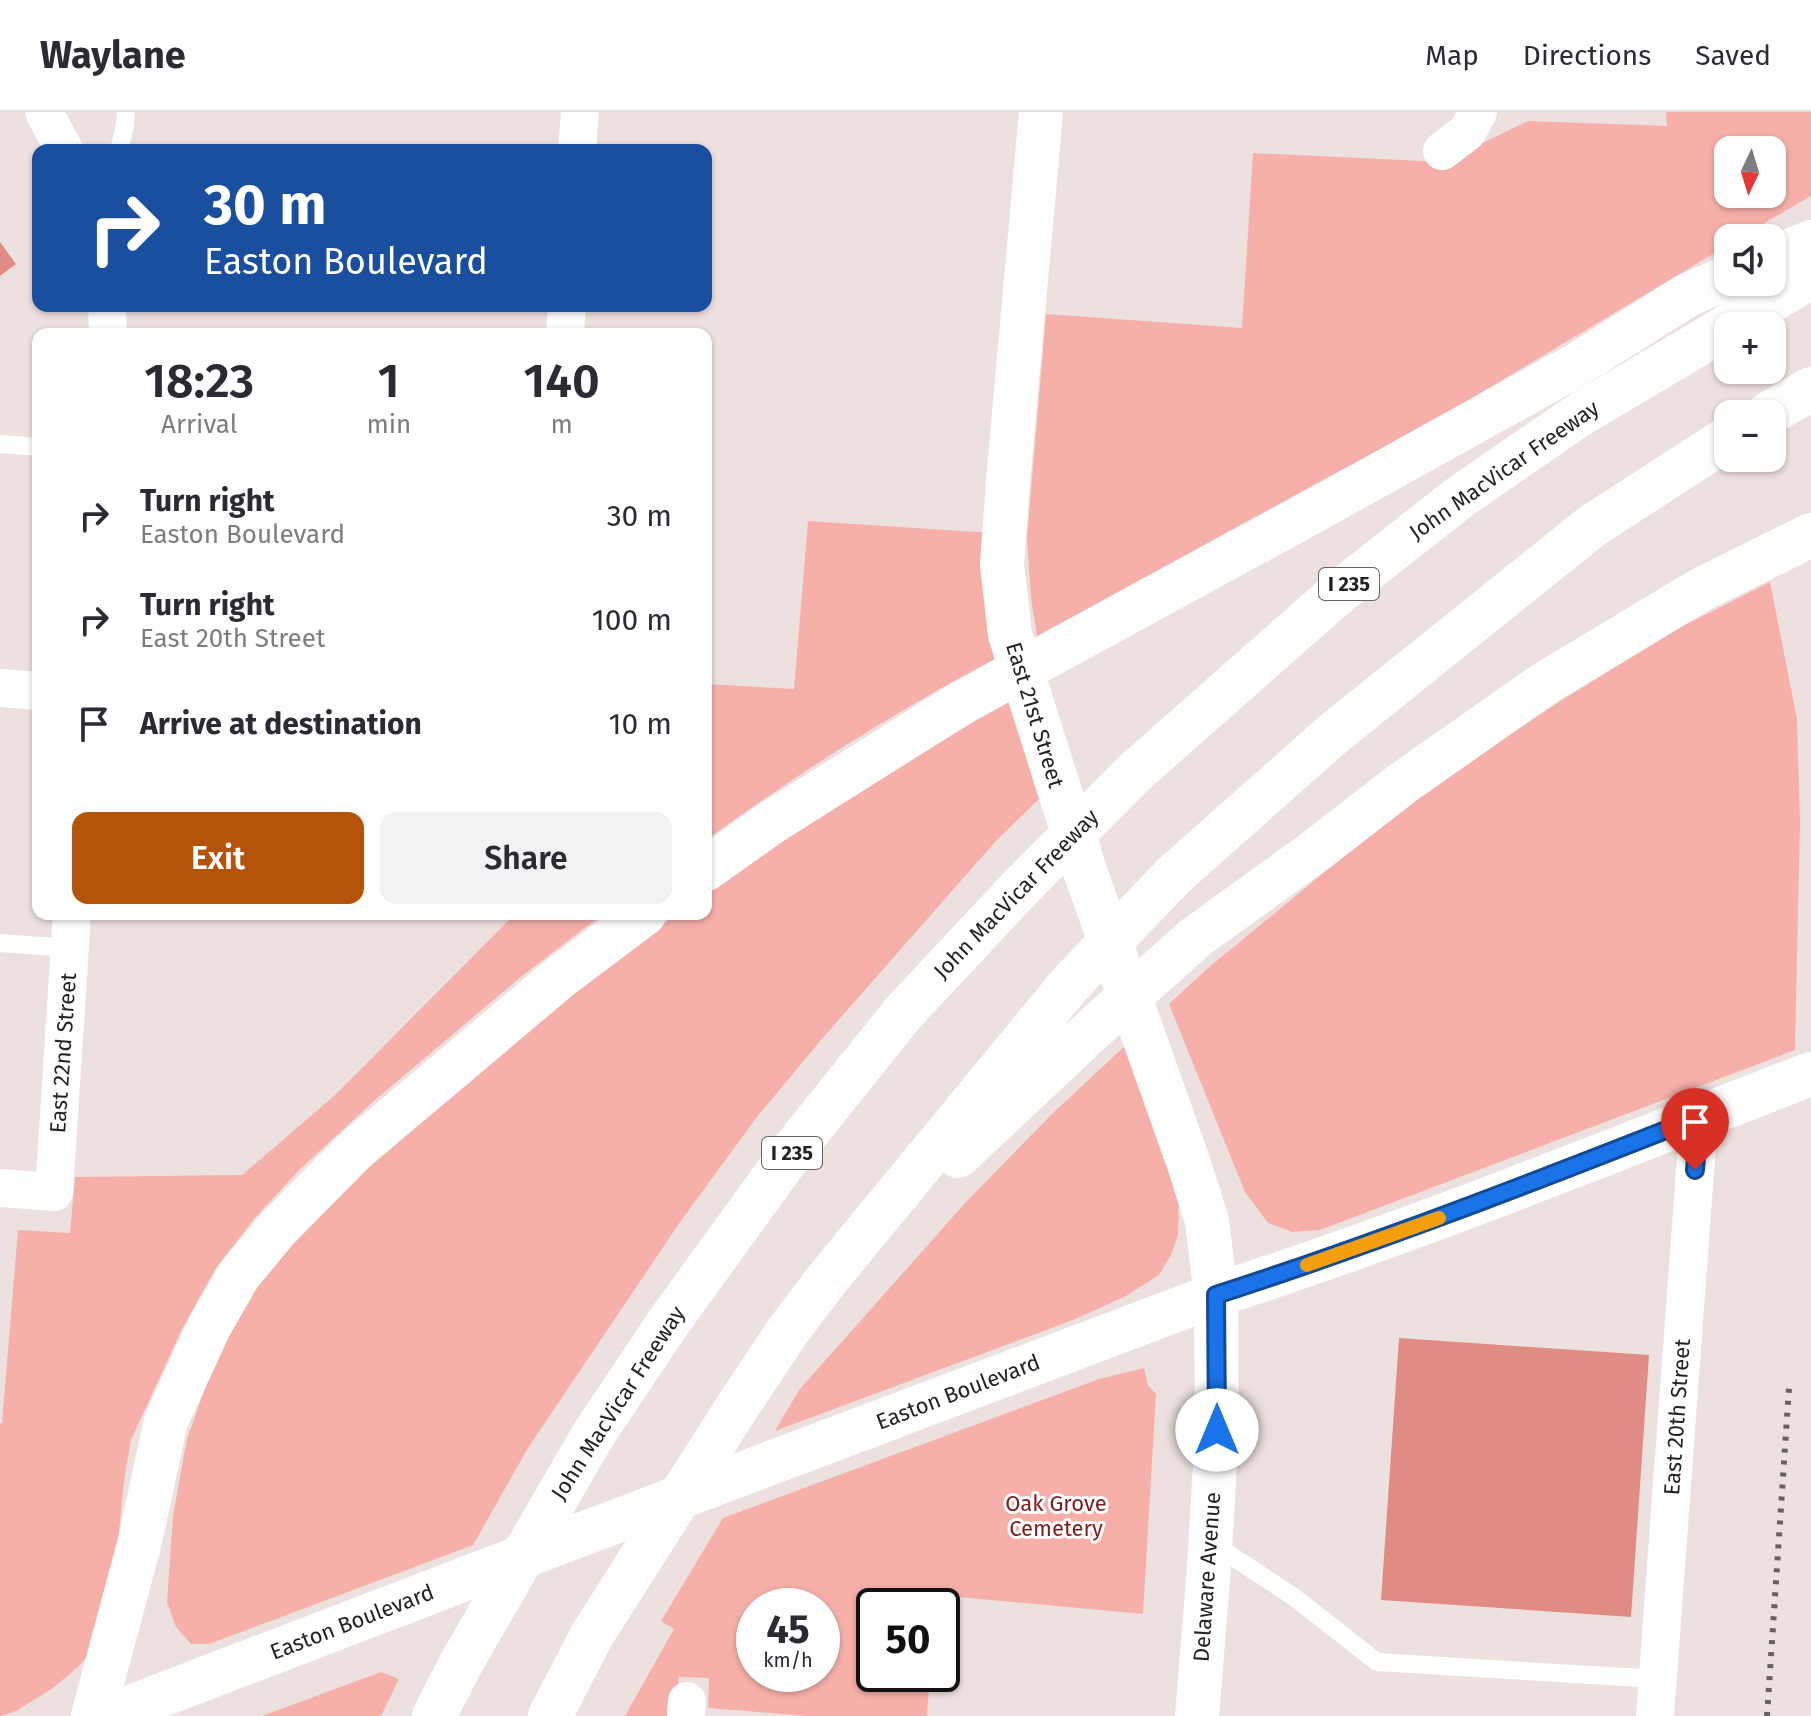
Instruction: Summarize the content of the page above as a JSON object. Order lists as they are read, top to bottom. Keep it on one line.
{"streets":{"main road":["John MacVicar Freeway","I 235","East 21st Street","Easton Boulevard","Delaware Avenue"],"street":["East 22nd Street","East 20th Street"]},"crossings":[["East 21st Street","Easton Boulevard"],["East 21st Street","Delaware Avenue"],["Easton Boulevard","East 20th Street"],["Easton Boulevard","Delaware Avenue"]],"parks":["Oak Grove Cemetery"],"north":"bottom","page":{"header":"Waylane","nav":["Map","Directions","Saved"],"map_buttons":["+","−"],"turn":["30 m","Easton Boulevard"],"eta":["18:23","Arrival","1","min","140","m"],"list":[{"name":"Turn right","note":"Easton Boulevard","value":"30 m"},{"name":"Turn right","note":"East 20th Street","value":"100 m"},{"name":"Arrive at destination","value":"10 m"}],"buttons":["Exit","Share"],"speed":"45 km/h","limit":"50"}}
